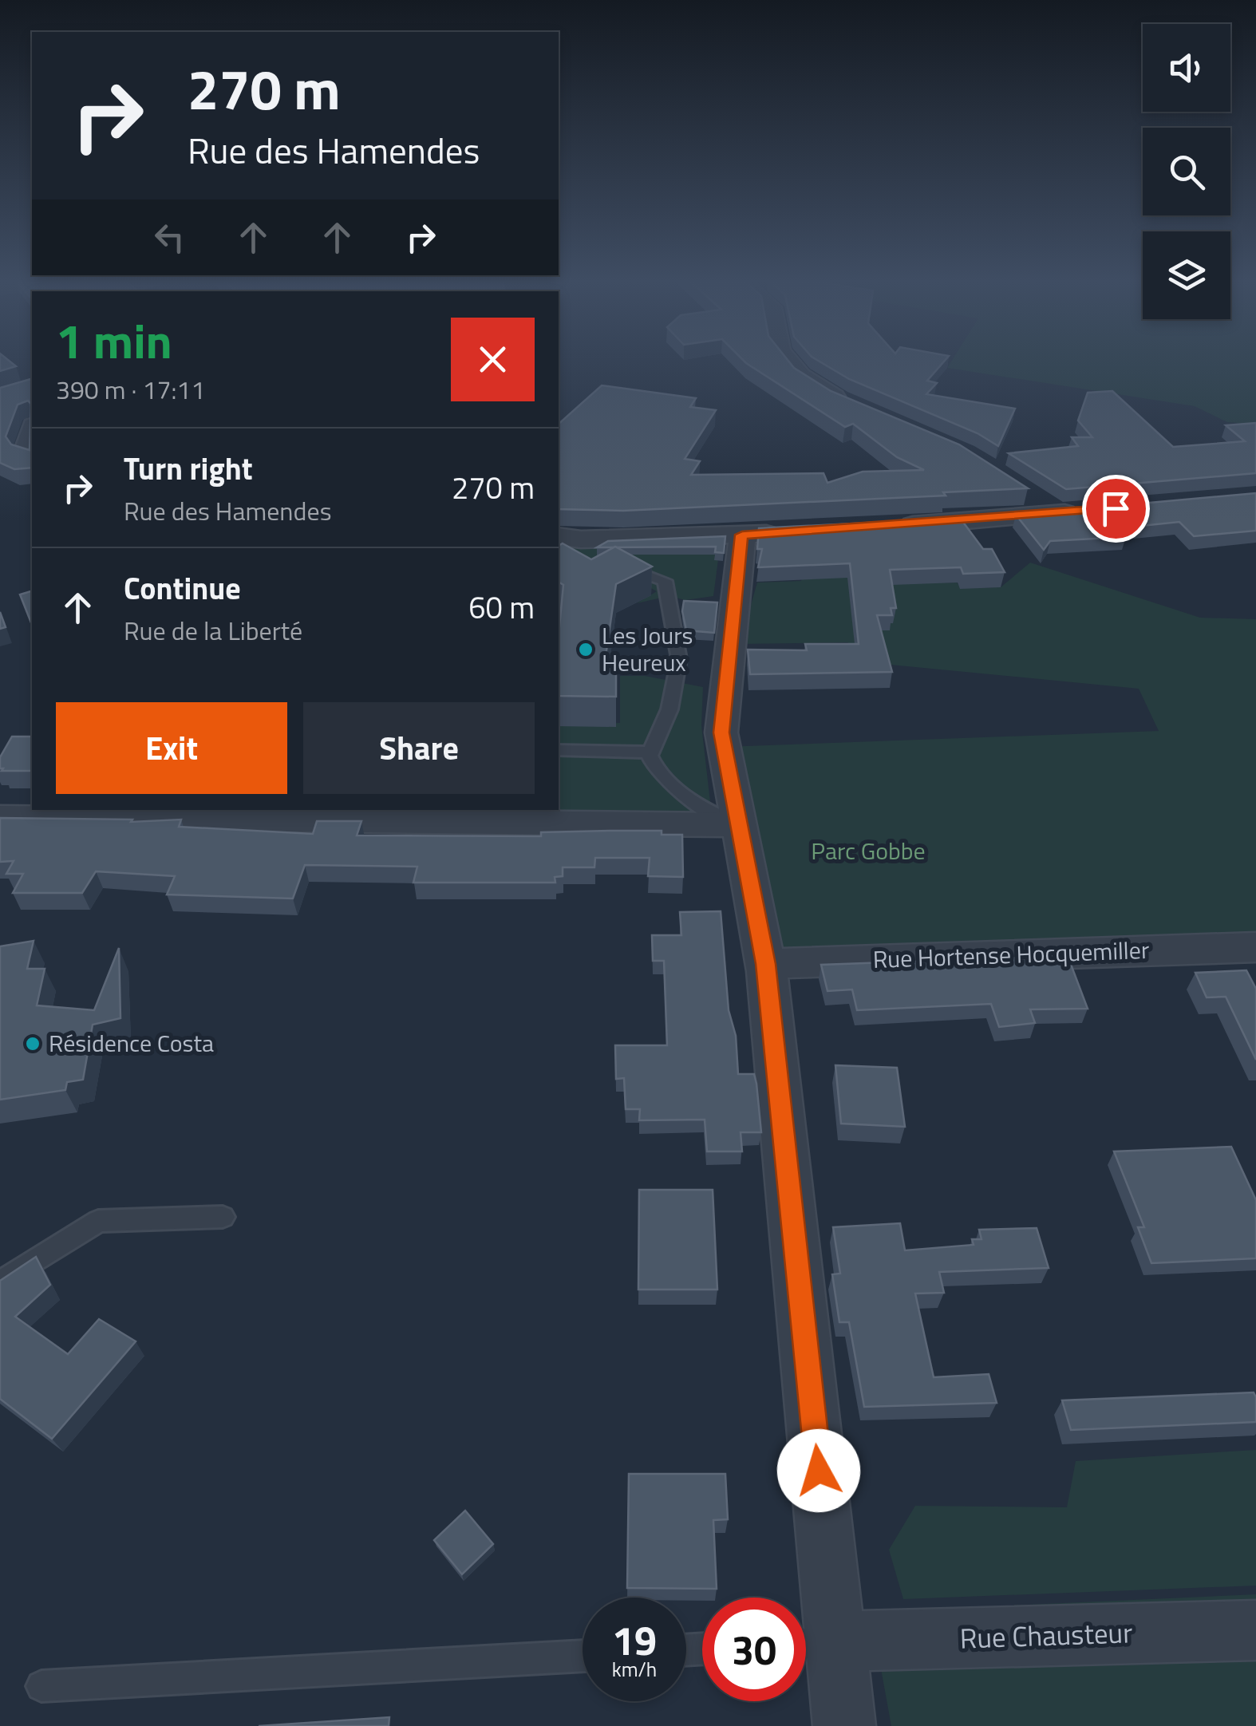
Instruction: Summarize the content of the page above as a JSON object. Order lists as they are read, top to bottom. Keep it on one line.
{"streets":{"street":["Rue Hortense Hocquemiller","Rue Chausteur"]},"parks":["Parc Gobbe"],"places":["Les Jours Heureux","Résidence Costa"],"page":{"turn":["270 m","Rue des Hamendes"],"heading":["1 min","390 m · 17:11"],"list":[{"name":"Turn right","note":"Rue des Hamendes","value":"270 m"},{"name":"Continue","note":"Rue de la Liberté","value":"60 m"}],"buttons":["Exit","Share"],"speed":"19 km/h","limit":"30"}}
